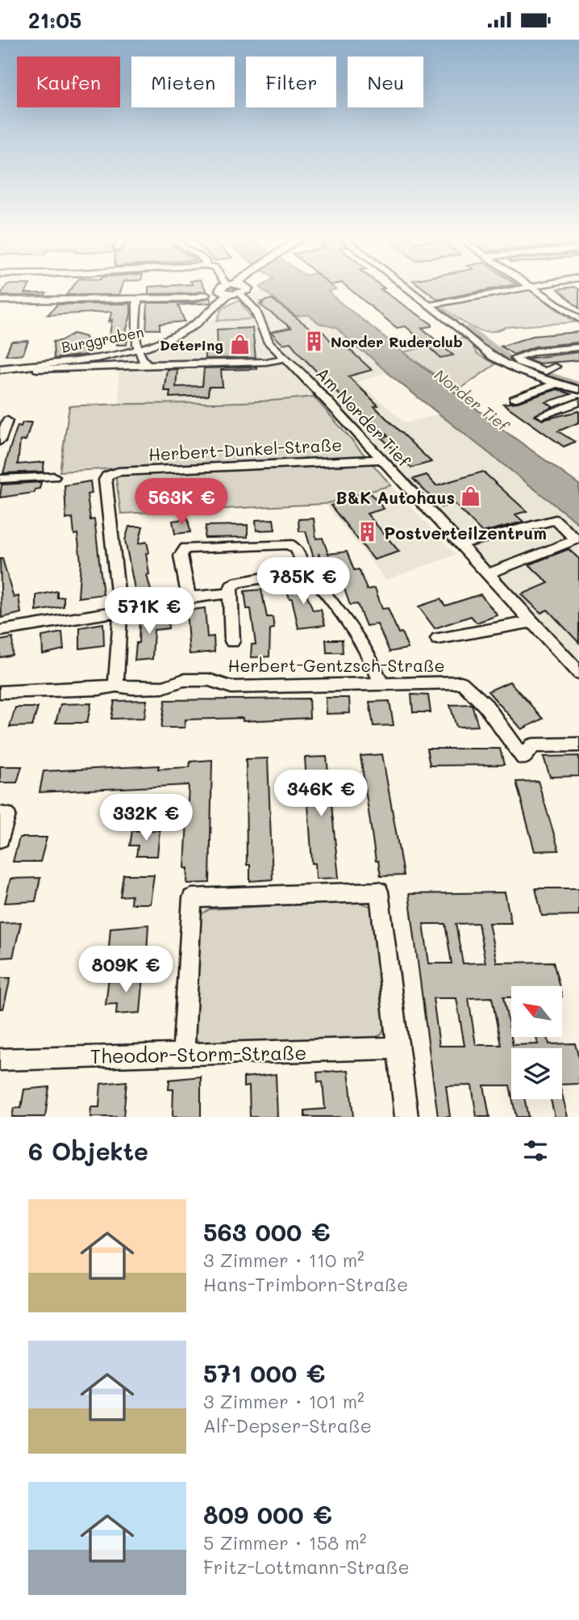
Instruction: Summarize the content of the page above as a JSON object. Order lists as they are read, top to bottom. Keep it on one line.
{"streets":{"main road":["Burggraben"],"street":["Am Norder Tief","Herbert-Dunkel-Straße","Herbert-Gentzsch-Straße","Theodor-Storm-Straße"]},"crossings":[["Am Norder Tief","Herbert-Dunkel-Straße"]],"water":["Norder Tief"],"places":{"building":["Norder Ruderclub","Postverteilzentrum"],"shop":["Detering","B&K Autohaus"]},"north":"top left","page":{"status":"21:05","chip":["Kaufen","Mieten","Filter","Neu"],"price":["563K €","785K €","571K €","346K €","332K €","809K €"],"heading":"6 Objekte","list":[{"name":"563 000 €","note":"3 Zimmer · 110 m² · Hans-Trimborn-Straße"},{"name":"571 000 €","note":"3 Zimmer · 101 m² · Alf-Depser-Straße"},{"name":"809 000 €","note":"5 Zimmer · 158 m² · Fritz-Lottmann-Straße"}]}}
